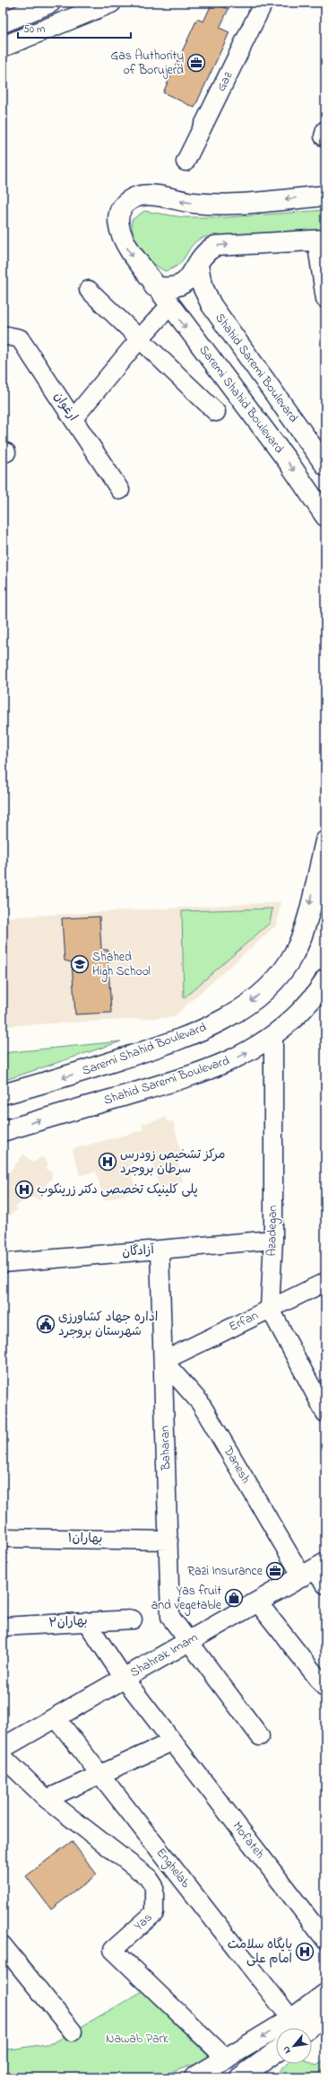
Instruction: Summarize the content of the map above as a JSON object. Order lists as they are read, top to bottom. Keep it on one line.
{"streets":{"main road":["Shahid Saremi Boulevard","Saremi Shahid Boulevard","Shahrak Imam"],"street":["Gaz","ارغوان","Azadegan","آزادگان","Erfan","Baharan","Danesh","بهاران۱","بهاران۲","Mofateh","Enghelab","Yas"]},"crossings":[["Shahid Saremi Boulevard","Azadegan"],["Azadegan","آزادگان"],["Azadegan","Erfan"],["آزادگان","Baharan"],["Erfan","Baharan"],["Erfan","Danesh"],["Baharan","Danesh"],["Baharan","بهاران۱"],["Baharan","Shahrak Imam"],["Danesh","Shahrak Imam"],["بهاران۲","Mofateh"],["Shahrak Imam","Mofateh"],["Shahrak Imam","Enghelab"]],"one_way":["Shahid Saremi Boulevard"],"parks":["Nawab Park"],"places":{"office":["Gas Authority of Borujerd","Razi Insurance"],"school or university":["Shahed High School"],"hospital":["مرکز تشخیص زودرس سرطان بروجرد","پلی کلینیک تخصصی دکتر زرینکوب","پایگاه سلامت امام علی"],"public building":["اداره جهاد کشاورزی شهرستان بروجرد"],"shop":["Yas fruit and vegetable"]},"scale_bar":"50 m","north":"bottom left"}
